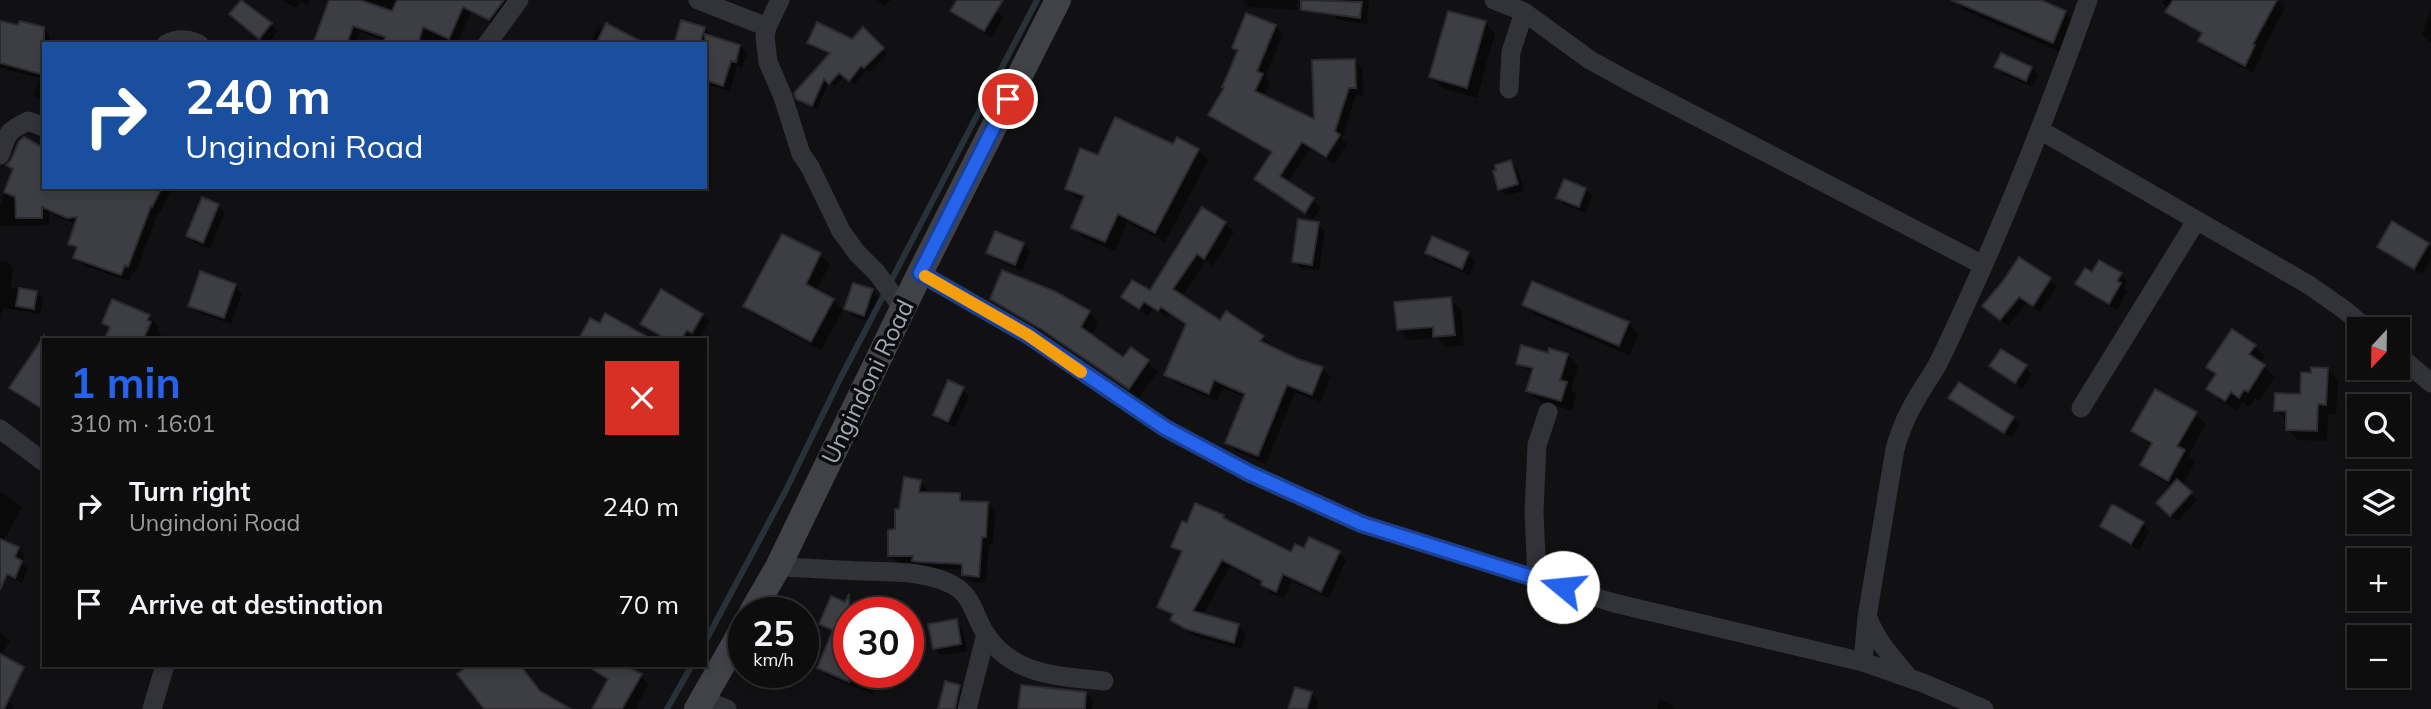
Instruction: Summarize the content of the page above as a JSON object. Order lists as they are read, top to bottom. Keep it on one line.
{"streets":{"main road":["Ungindoni Road"]},"north":"bottom","page":{"turn":["240 m","Ungindoni Road"],"map_buttons":["+","−"],"heading":["1 min","310 m · 16:01"],"list":[{"name":"Turn right","note":"Ungindoni Road","value":"240 m"},{"name":"Arrive at destination","value":"70 m"}],"speed":"25 km/h","limit":"30"}}
